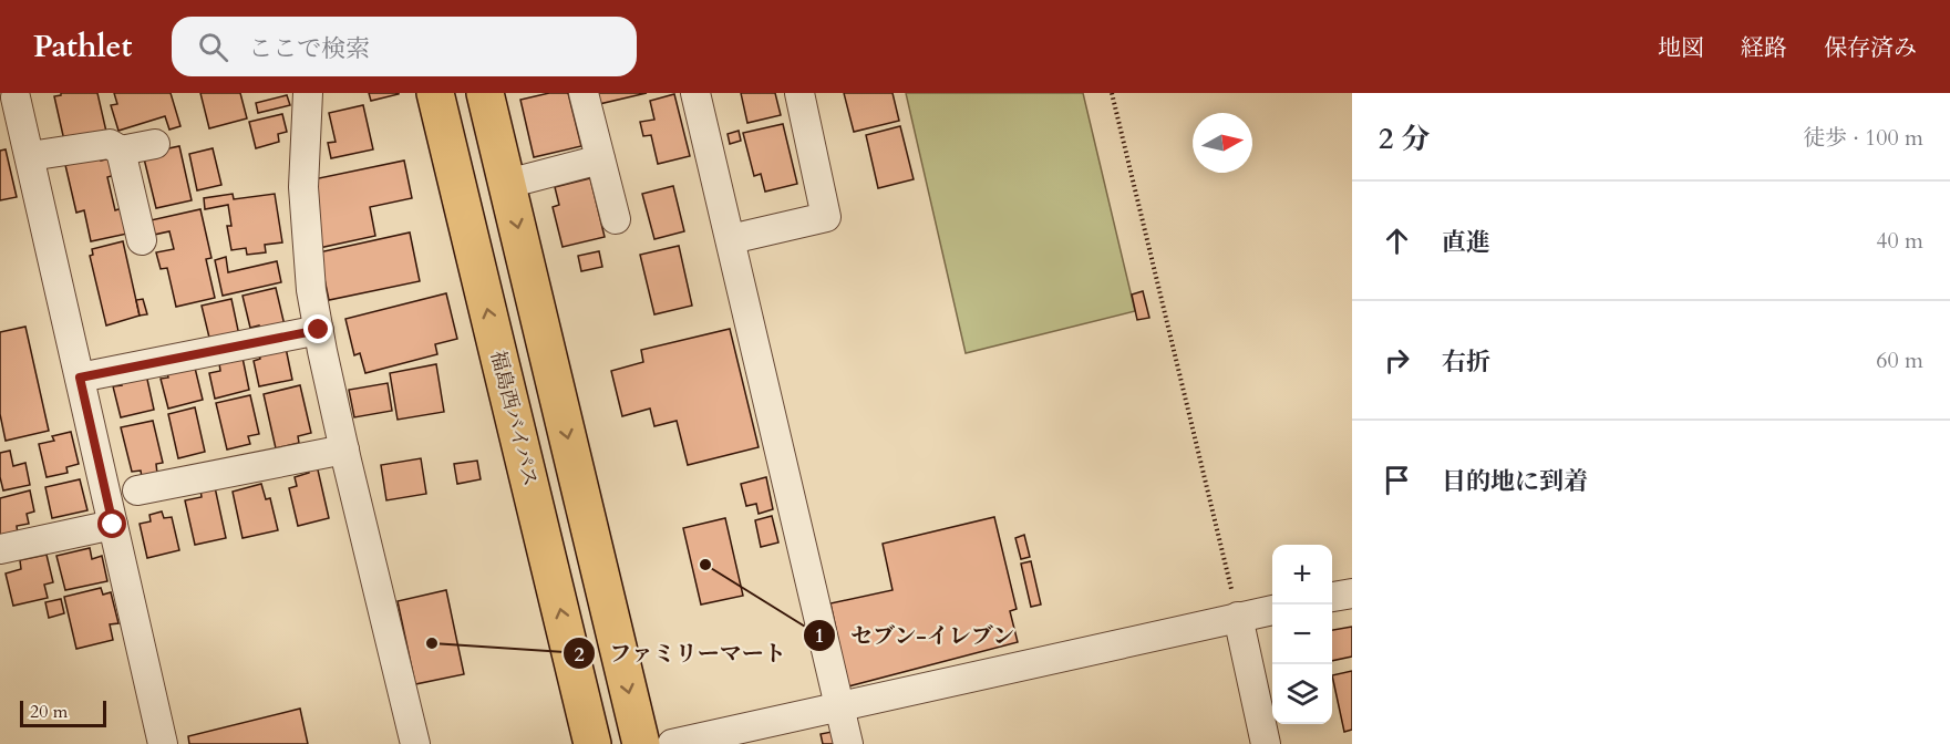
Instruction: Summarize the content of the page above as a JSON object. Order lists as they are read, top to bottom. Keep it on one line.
{"streets":{"highway":["福島西バイパス"]},"places":["セブン-イレブン","ファミリーマート"],"scale_bar":"20 m","north":"right","page":{"header":"Pathlet","search":"ここで検索","nav":["地図","経路","保存済み"],"heading":["2 分","徒歩 · 100 m"],"list":[["直進","40 m"],["右折","60 m"],"目的地に到着"],"map_buttons":["+","−"],"scale":"20 m"}}
